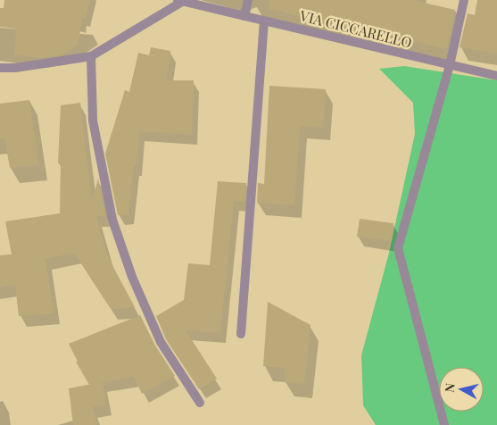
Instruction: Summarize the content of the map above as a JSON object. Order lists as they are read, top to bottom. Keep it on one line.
{"streets":{"street":["VIA CICCARELLO"]},"north":"left"}
